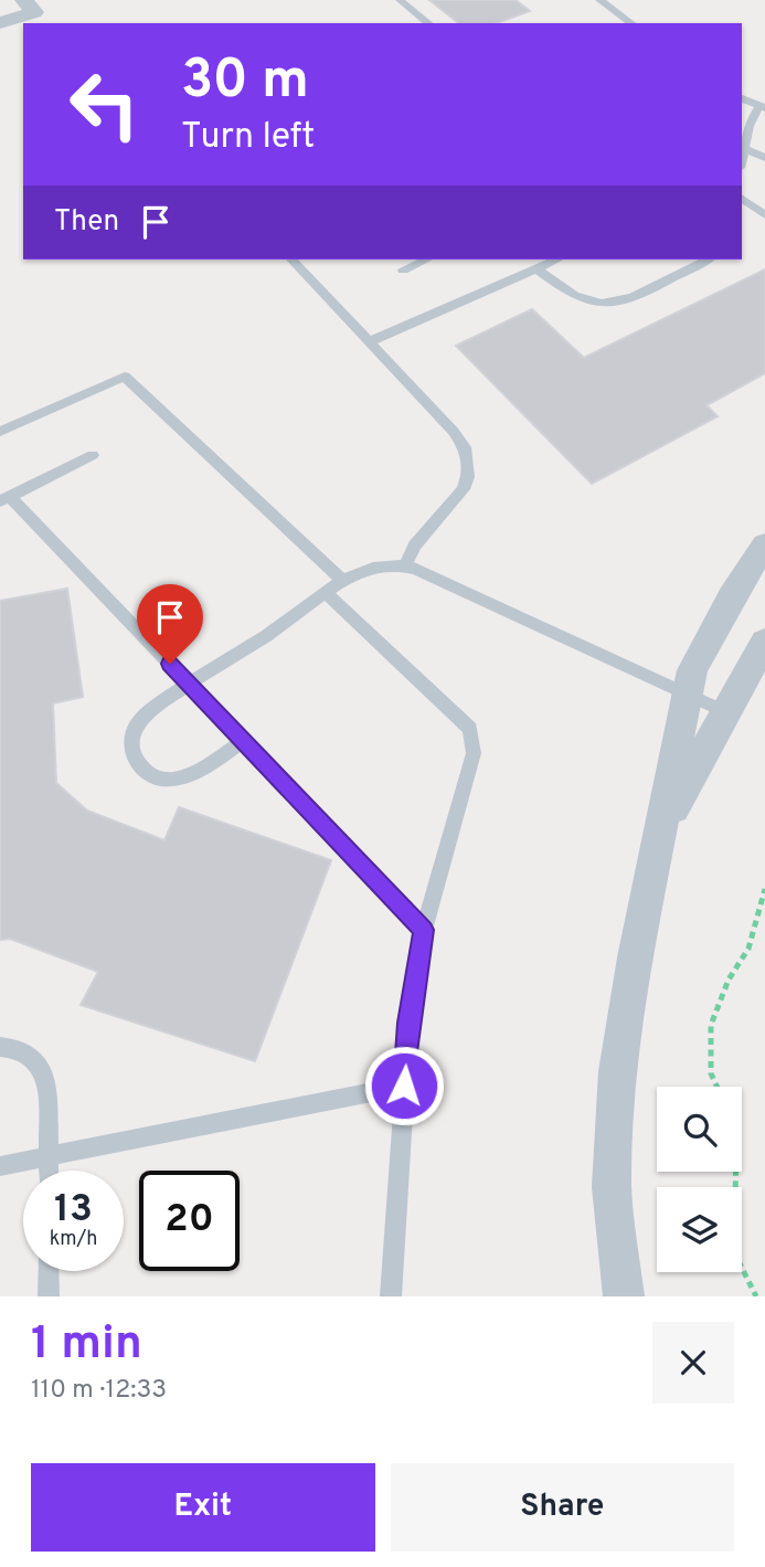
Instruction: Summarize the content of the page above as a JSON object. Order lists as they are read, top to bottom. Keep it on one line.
{"page":{"turn":["30 m","Turn left"],"then":"Then","speed":"13 km/h","limit":"20","heading":["1 min","110 m · 12:33"],"buttons":["Exit","Share"]}}
